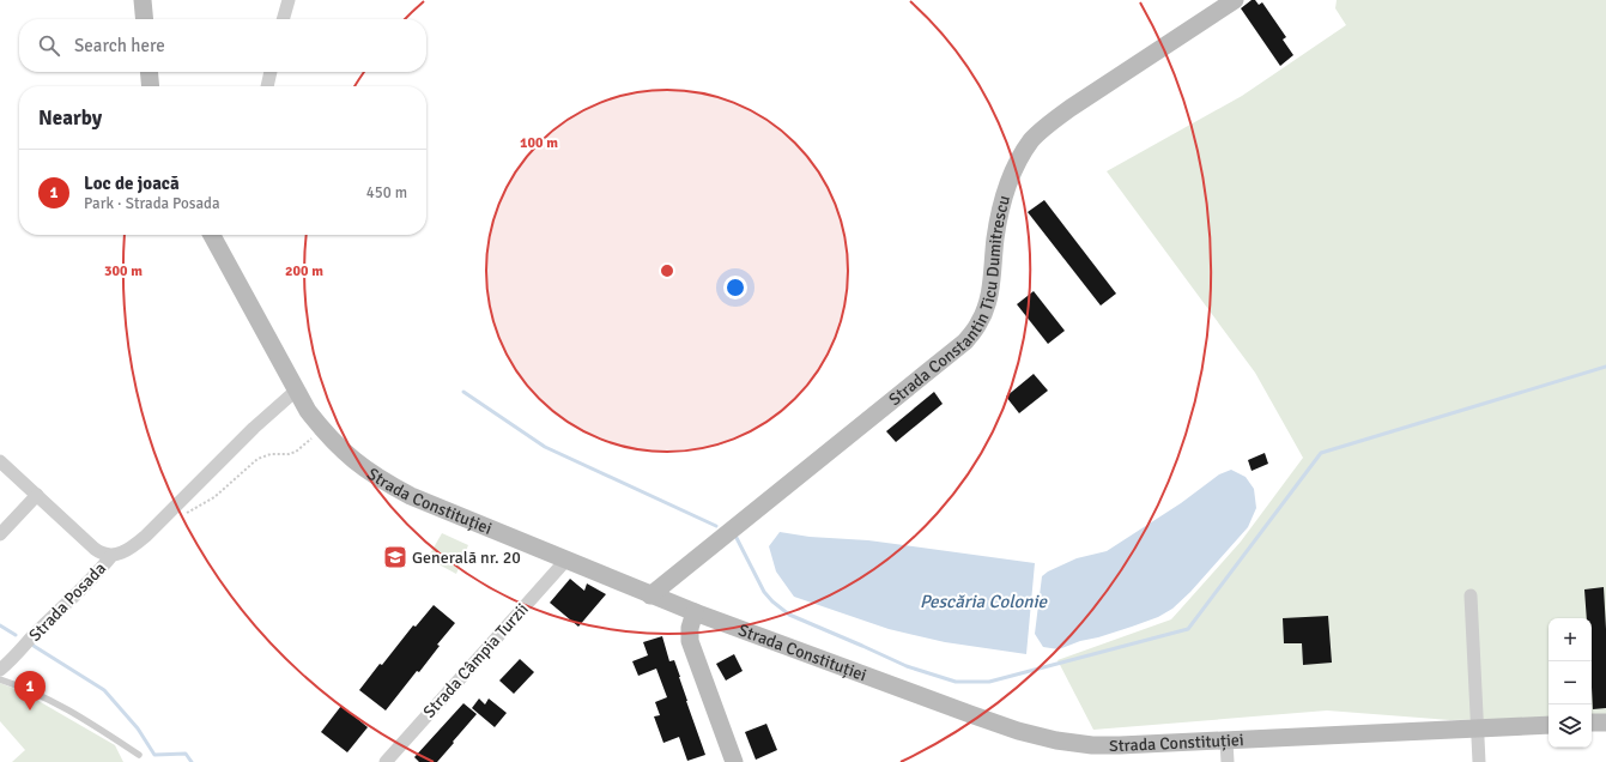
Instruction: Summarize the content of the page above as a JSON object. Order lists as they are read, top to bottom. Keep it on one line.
{"streets":{"street":["Strada Constantin Ticu Dumitrescu","Strada Constituției","Strada Posada","Strada Câmpia Turzii"]},"crossings":[["Strada Constantin Ticu Dumitrescu","Strada Constituției"],["Strada Constituției","Strada Câmpia Turzii"]],"water":["Pescăria Colonie"],"places":{"school or university":["Generală nr. 20"]},"page":{"search":"Search here","heading":"Nearby","list":[{"mark":"1","name":"Loc de joacă","note":"Park · Strada Posada","value":"450 m"}],"map_buttons":["+","−"],"pins":"1"},"rings":["100 m","200 m","300 m"]}
